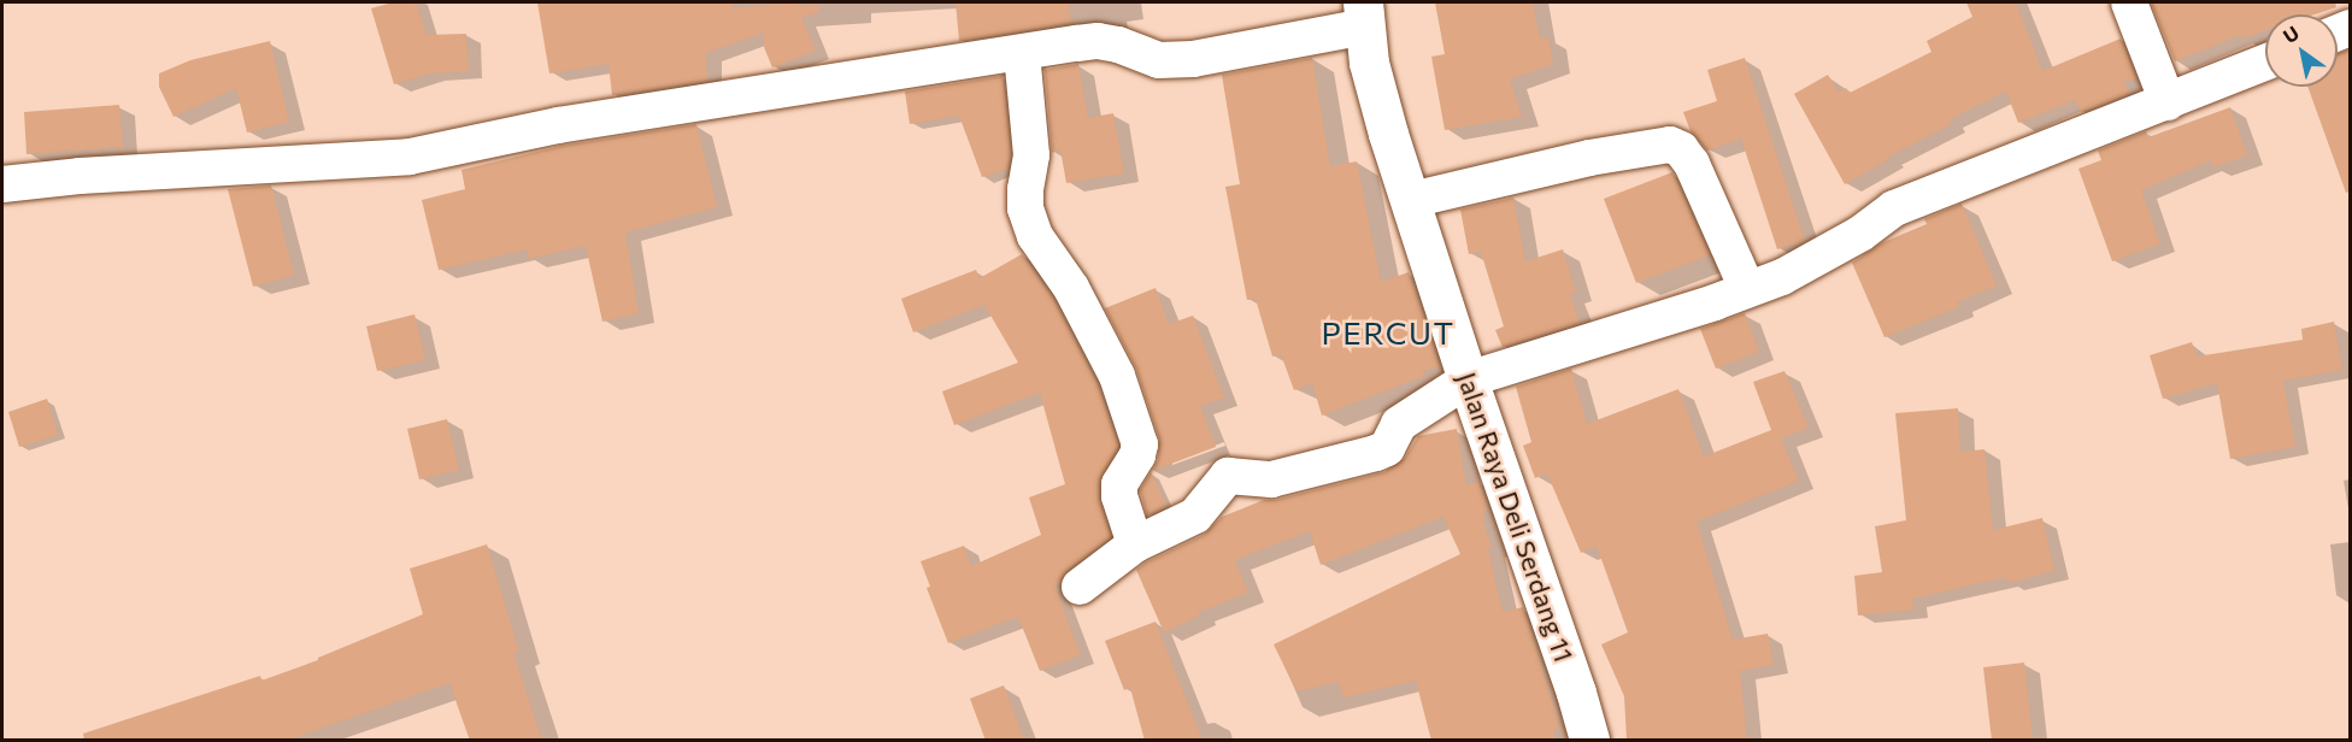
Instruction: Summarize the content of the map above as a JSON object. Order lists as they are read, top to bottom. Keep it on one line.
{"streets":{"street":["Jalan Raya Deli Serdang 11"]},"districts":["PERCUT"],"north":"top left"}
